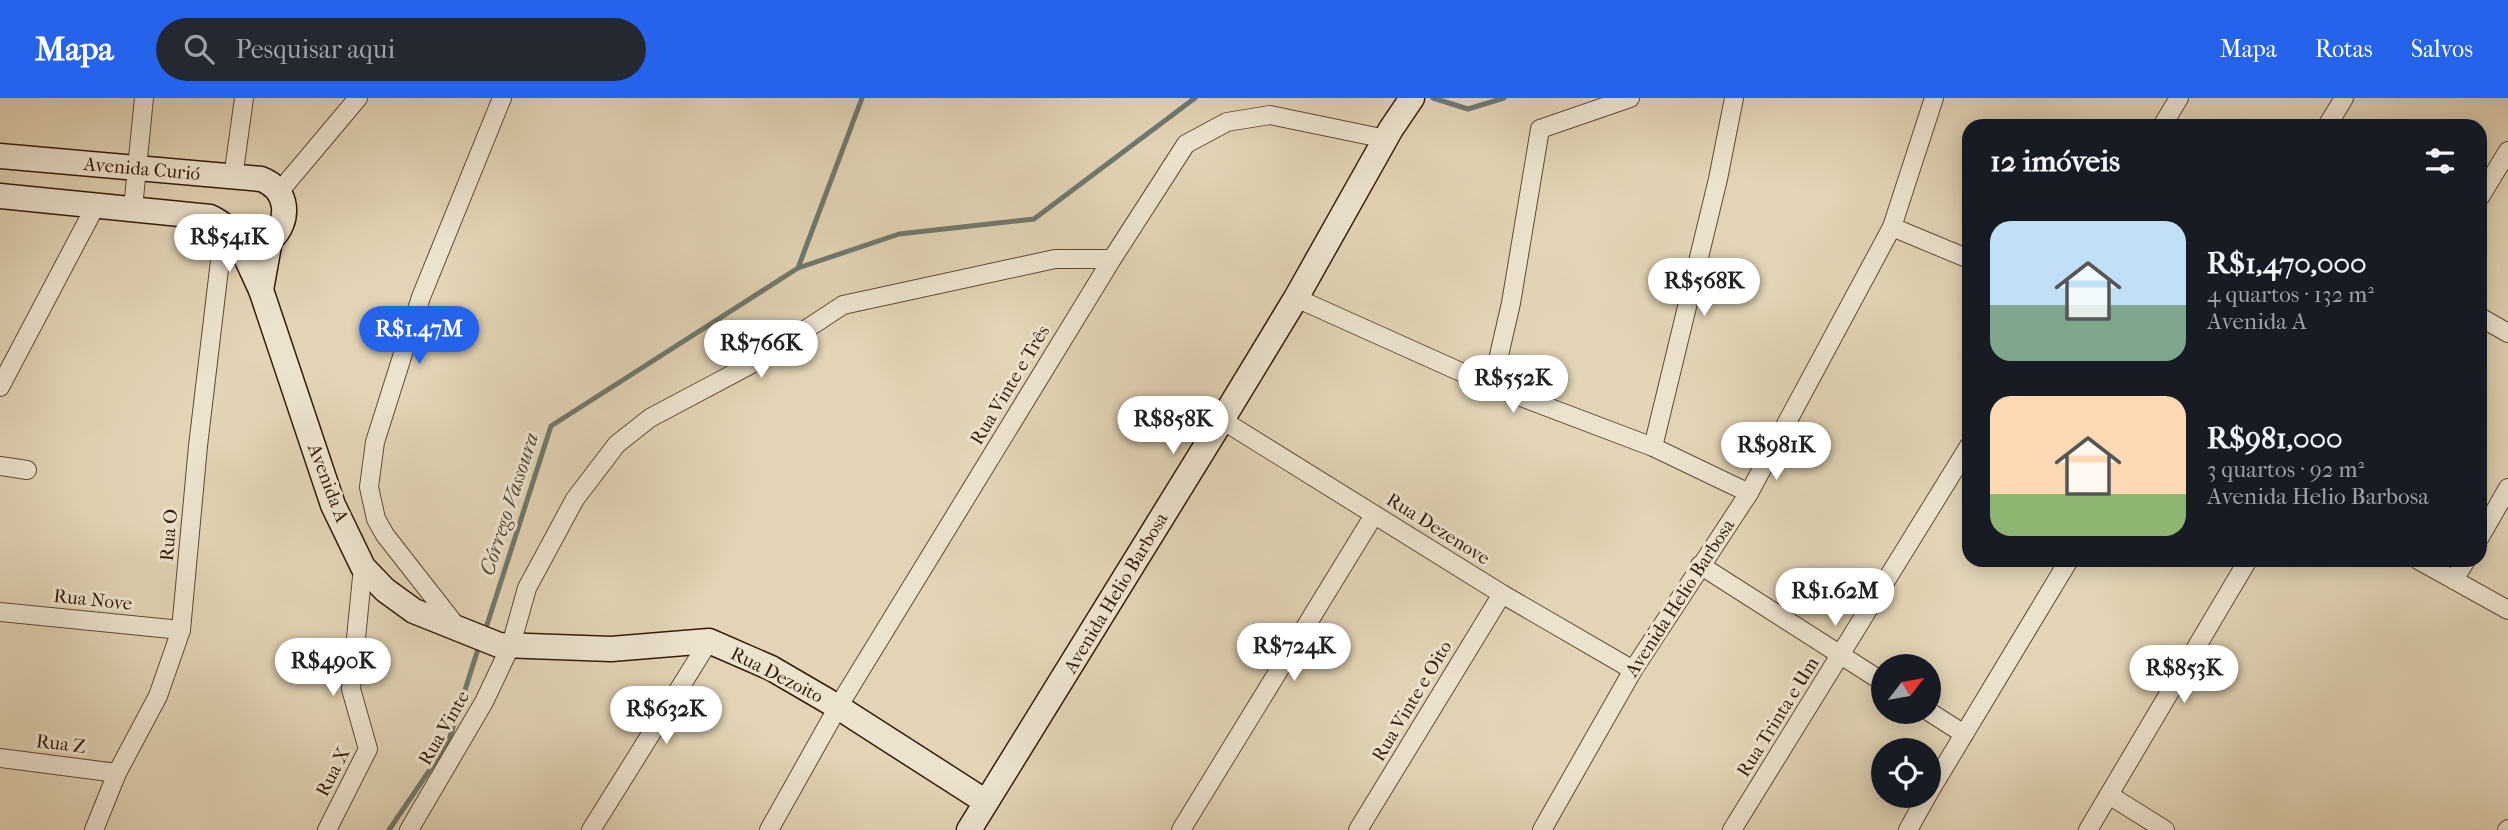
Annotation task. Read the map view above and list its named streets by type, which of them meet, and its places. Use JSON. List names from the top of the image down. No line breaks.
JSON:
{"streets":{"main road":["Avenida Curió","Avenida A","Avenida Helio Barbosa","Rua Dezoito"],"street":["Rua Vinte e Três","Rua Dezenove","Rua O","Rua Nove","Rua Vinte e Oito","Rua Trinta e Um","Rua Vinte","Rua Z","Rua X"]},"crossings":[["Avenida Curió","Avenida A"],["Avenida Curió","Rua O"],["Rua Vinte e Três","Avenida Helio Barbosa"],["Rua Vinte e Três","Rua Dezoito"],["Rua Vinte e Três","Rua Vinte"],["Avenida A","Rua O"],["Avenida A","Rua Dezoito"],["Avenida A","Rua Vinte"],["Avenida A","Rua X"],["Rua Dezenove","Avenida Helio Barbosa"],["Rua Dezenove","Rua Vinte e Oito"],["Rua O","Rua Nove"],["Rua O","Rua Z"],["Avenida Helio Barbosa","Rua Dezoito"],["Rua Dezoito","Rua Vinte"]],"water":["Córrego Vassoura"],"north":"top right","page":{"header":"Mapa","search":"Pesquisar aqui","nav":["Mapa","Rotas","Salvos"],"heading":"12 imóveis","list":[{"name":"R$1,470,000","note":"4 quartos · 132 m² · Avenida A"},{"name":"R$981,000","note":"3 quartos · 92 m² · Avenida Helio Barbosa"}],"price":["R$541K","R$568K","R$1.47M","R$766K","R$552K","R$858K","R$981K","R$1.62M","R$724K","R$490K","R$853K","R$632K"]}}
